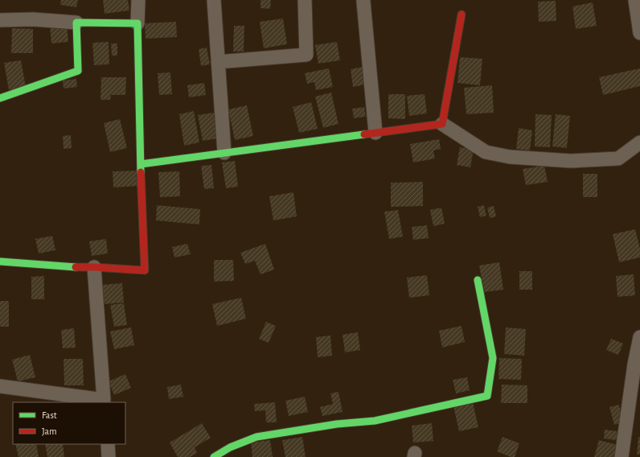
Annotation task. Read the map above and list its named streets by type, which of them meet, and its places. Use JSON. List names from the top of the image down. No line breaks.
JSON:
{"legend":["Fast","Jam"]}
